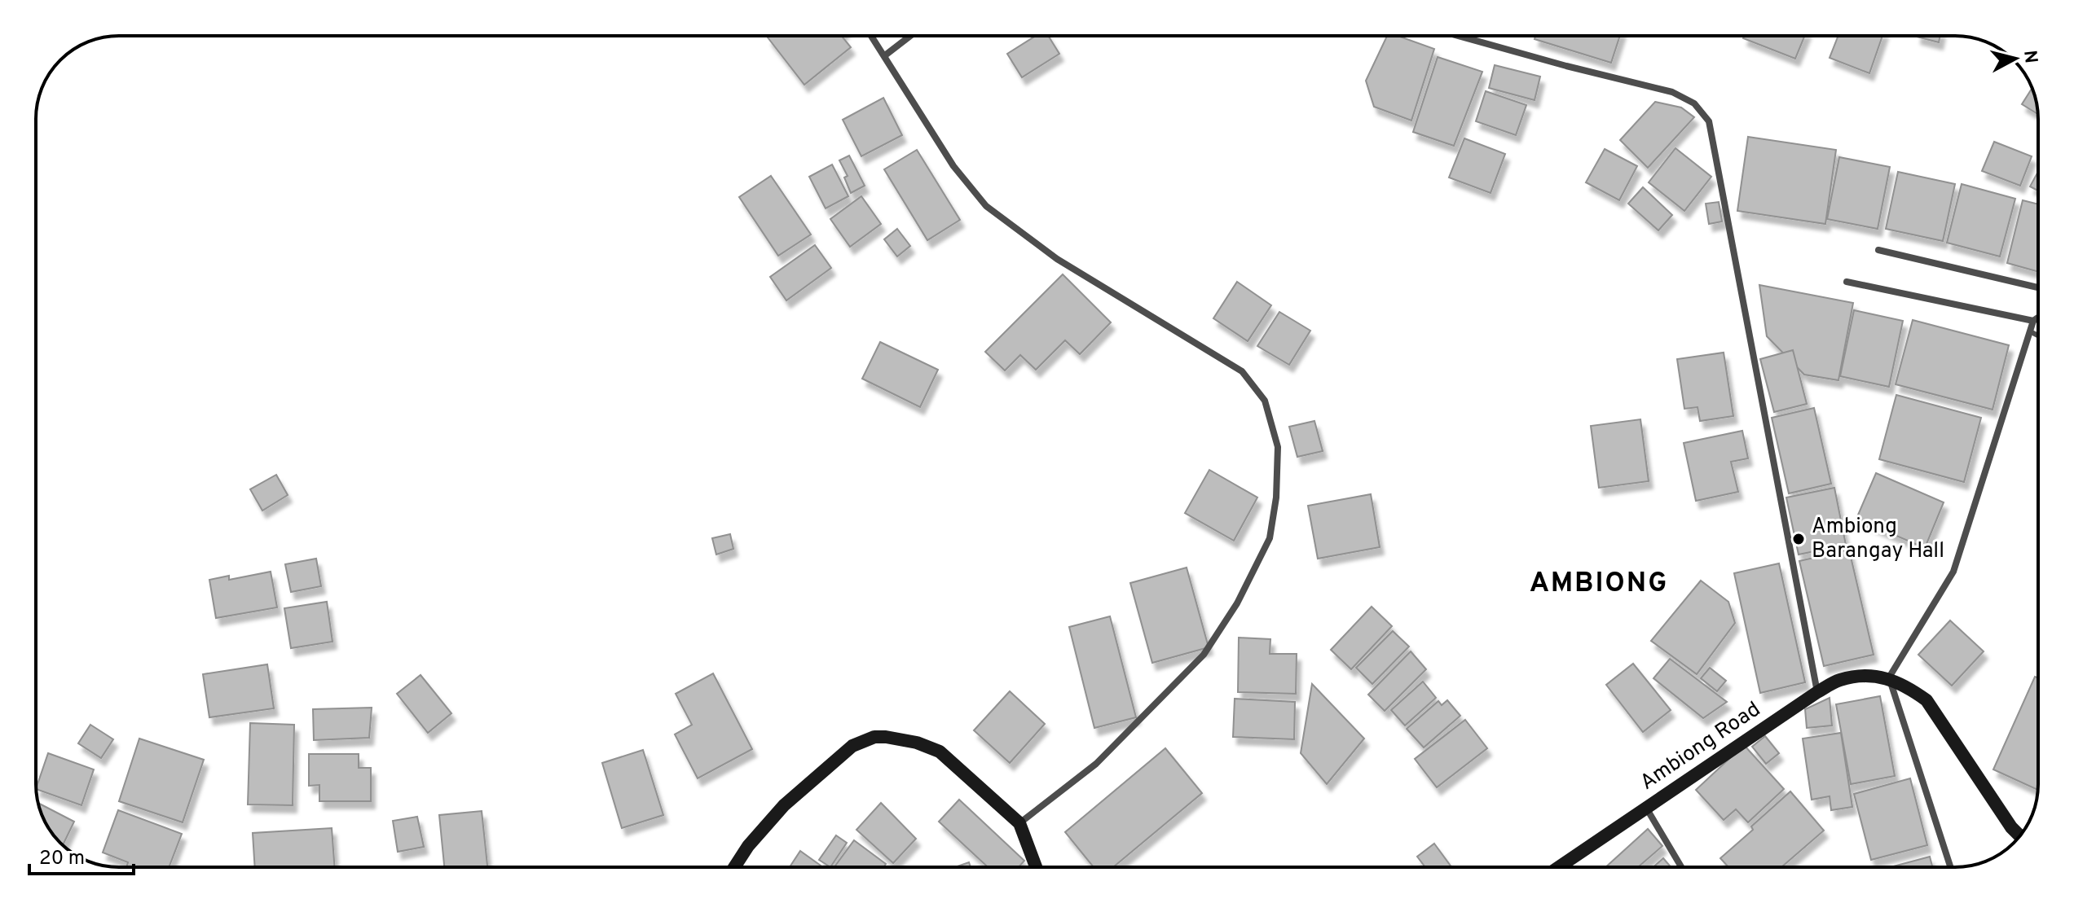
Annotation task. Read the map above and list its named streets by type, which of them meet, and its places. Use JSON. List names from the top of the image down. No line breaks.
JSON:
{"streets":{"main road":["Ambiong Road"]},"districts":["AMBIONG"],"places":["Ambiong Barangay Hall"],"scale_bar":"20 m","north":"right"}
